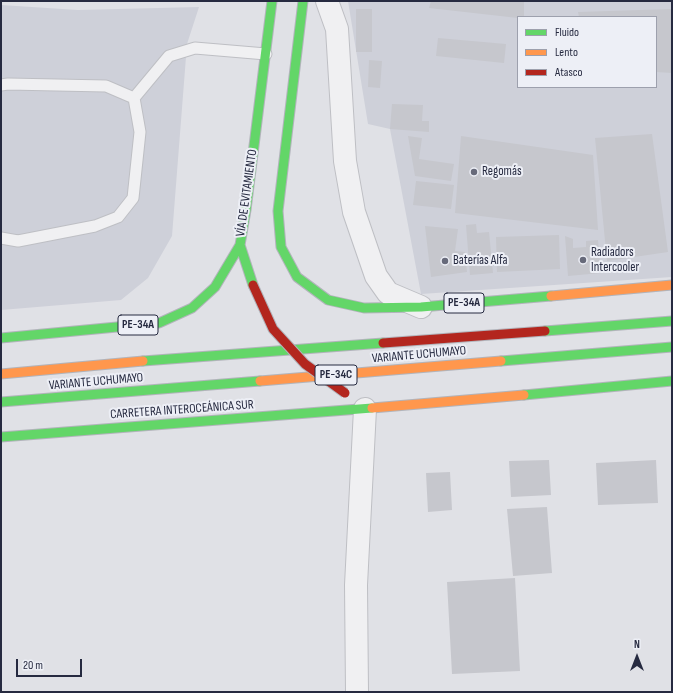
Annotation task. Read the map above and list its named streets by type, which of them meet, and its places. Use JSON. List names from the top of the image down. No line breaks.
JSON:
{"streets":{"highway":["VÍA DE EVITAMIENTO","PE-34A","VARIANTE UCHUMAYO","PE-34C","CARRETERA INTEROCEÁNICA SUR"]},"crossings":[["VÍA DE EVITAMIENTO","PE-34A"],["VÍA DE EVITAMIENTO","CARRETERA INTEROCEÁNICA SUR"]],"places":["Regomás","Radiadors Intercooler","Baterías Alfa"],"legend":["Fluido","Lento","Atasco"],"scale_bar":"20 m","north":"top"}
